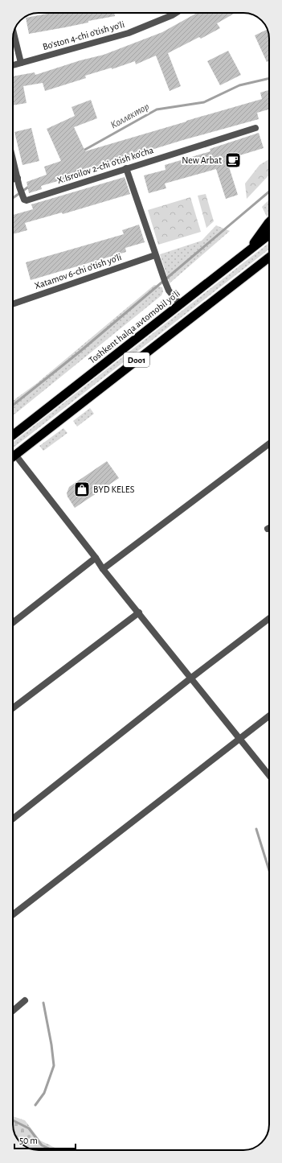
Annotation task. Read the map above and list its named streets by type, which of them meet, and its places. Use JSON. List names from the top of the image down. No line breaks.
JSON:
{"streets":{"highway":["Toshkent halqa avtomobil yo'li","D001"],"street":["Bo'ston 4-chi o'tish yo'li","X.Isroilov 2-chi o'tish ko'cha","Xatamov 6-chi o'tish yo'li"]},"water":["Коллектор"],"places":{"cafe":["New Arbat"],"shop":["BYD KELES"]},"scale_bar":"50 m"}
